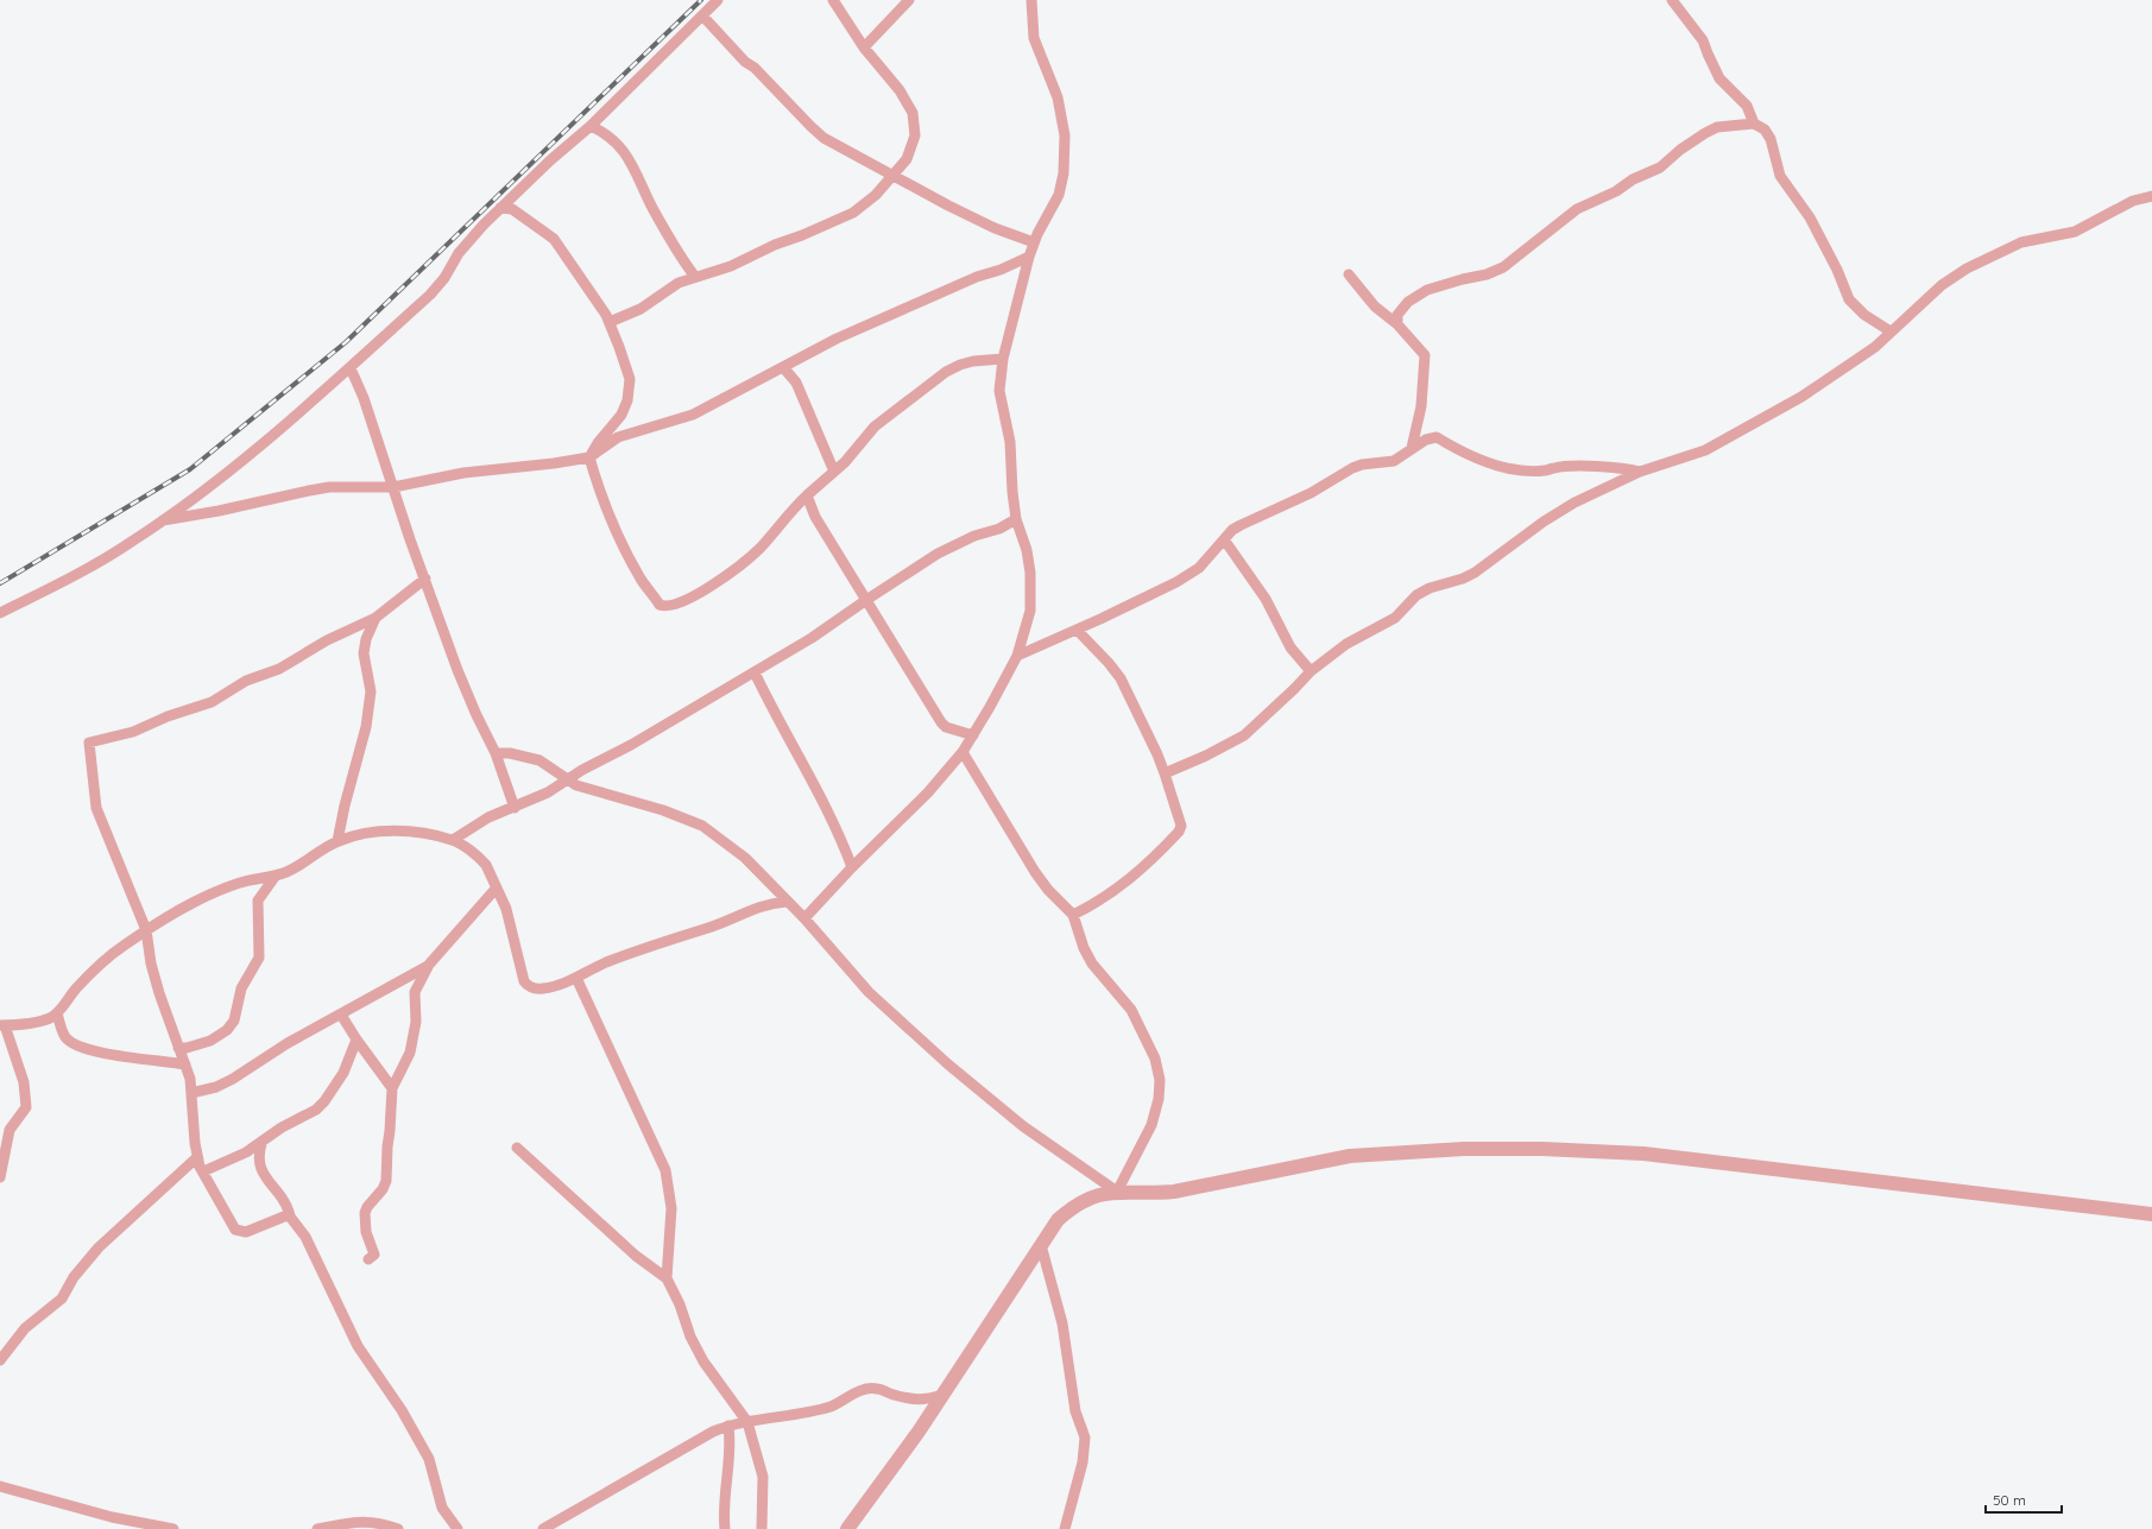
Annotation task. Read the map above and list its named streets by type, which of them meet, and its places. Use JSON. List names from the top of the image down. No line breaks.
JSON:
{"scale_bar":"50 m"}
